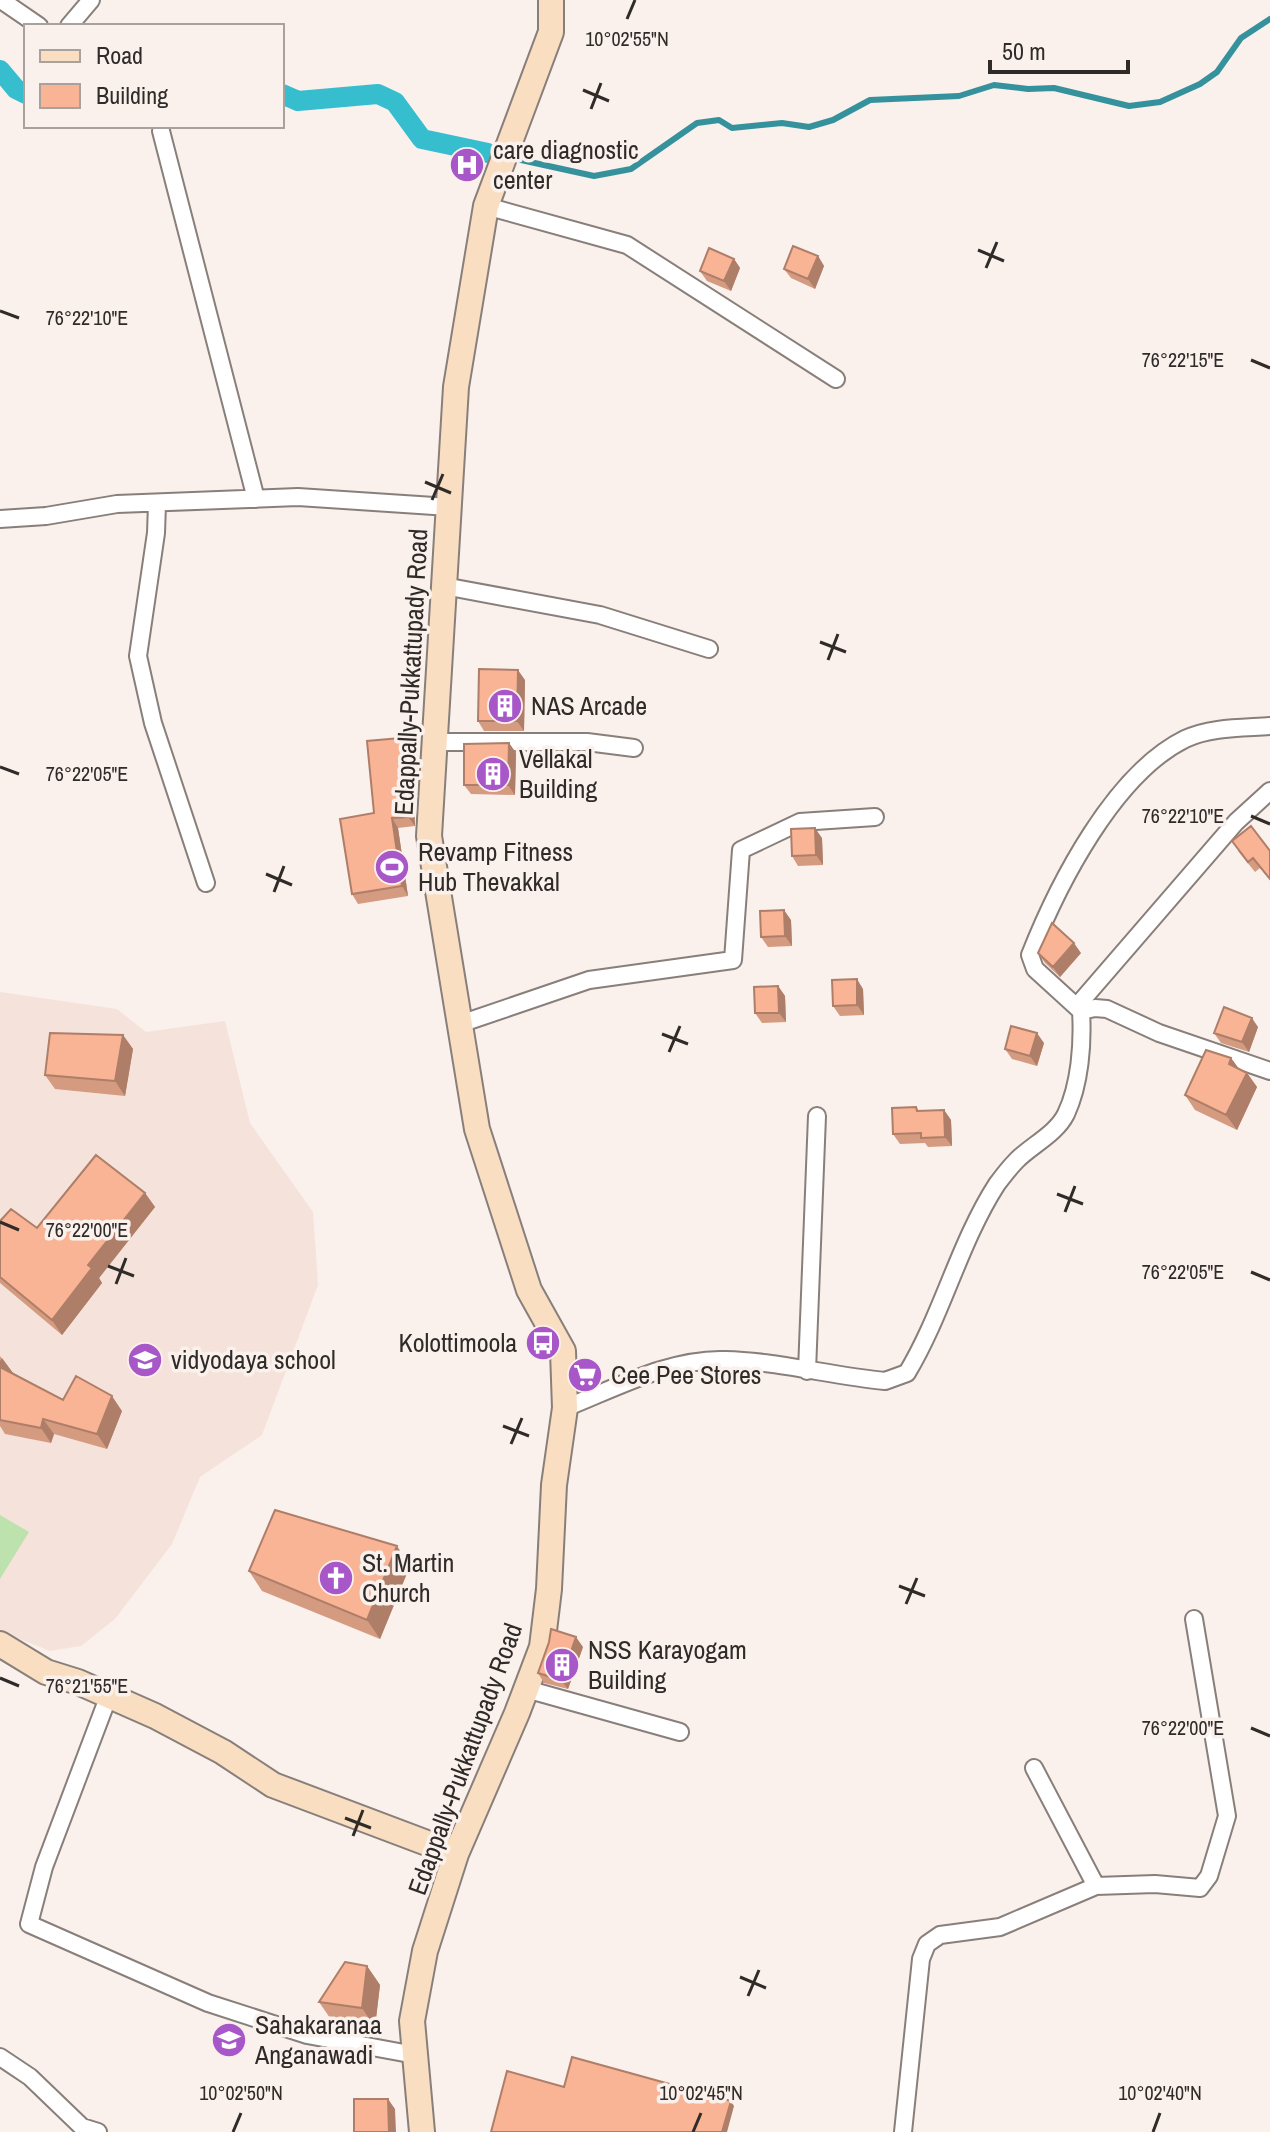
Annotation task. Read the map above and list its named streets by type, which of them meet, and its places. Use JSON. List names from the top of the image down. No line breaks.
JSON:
{"streets":{"main road":["Edappally-Pukkattupady Road"]},"places":{"hospital":["care diagnostic center"],"building":["NAS Arcade","Vellakal Building","NSS Karayogam Building"],"sports":["Revamp Fitness Hub Thevakkal"],"bus stop":["Kolottimoola"],"school or university":["vidyodaya school","Sahakaranaa Anganawadi"],"supermarket":["Cee Pee Stores"],"church":["St. Martin Church"]},"legend":["Road","Building"],"scale_bar":"50 m","coordinates":["10°02'55\"N","76°22'10\"E","76°22'15\"E","76°22'05\"E","76°22'00\"E","76°21'55\"E","10°02'50\"N","10°02'45\"N","10°02'40\"N"]}
